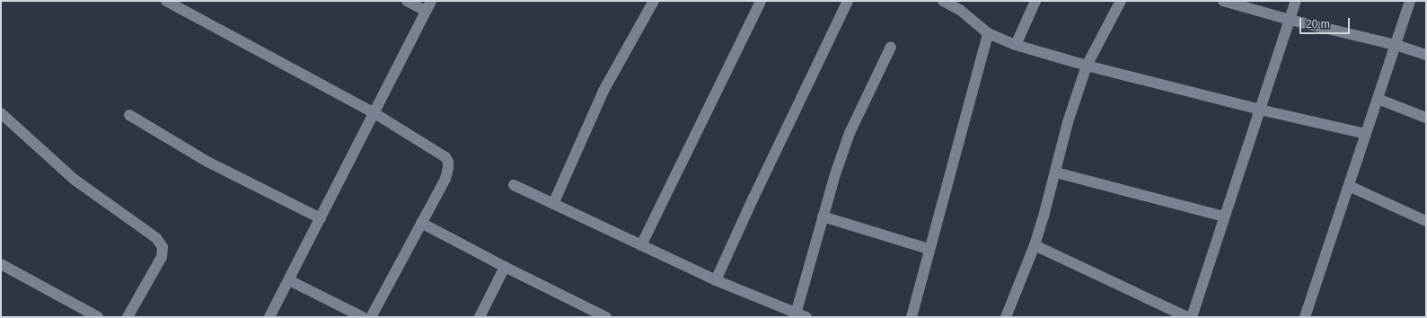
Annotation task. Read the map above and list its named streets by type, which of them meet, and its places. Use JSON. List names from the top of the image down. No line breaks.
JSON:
{"scale_bar":"20 m"}
